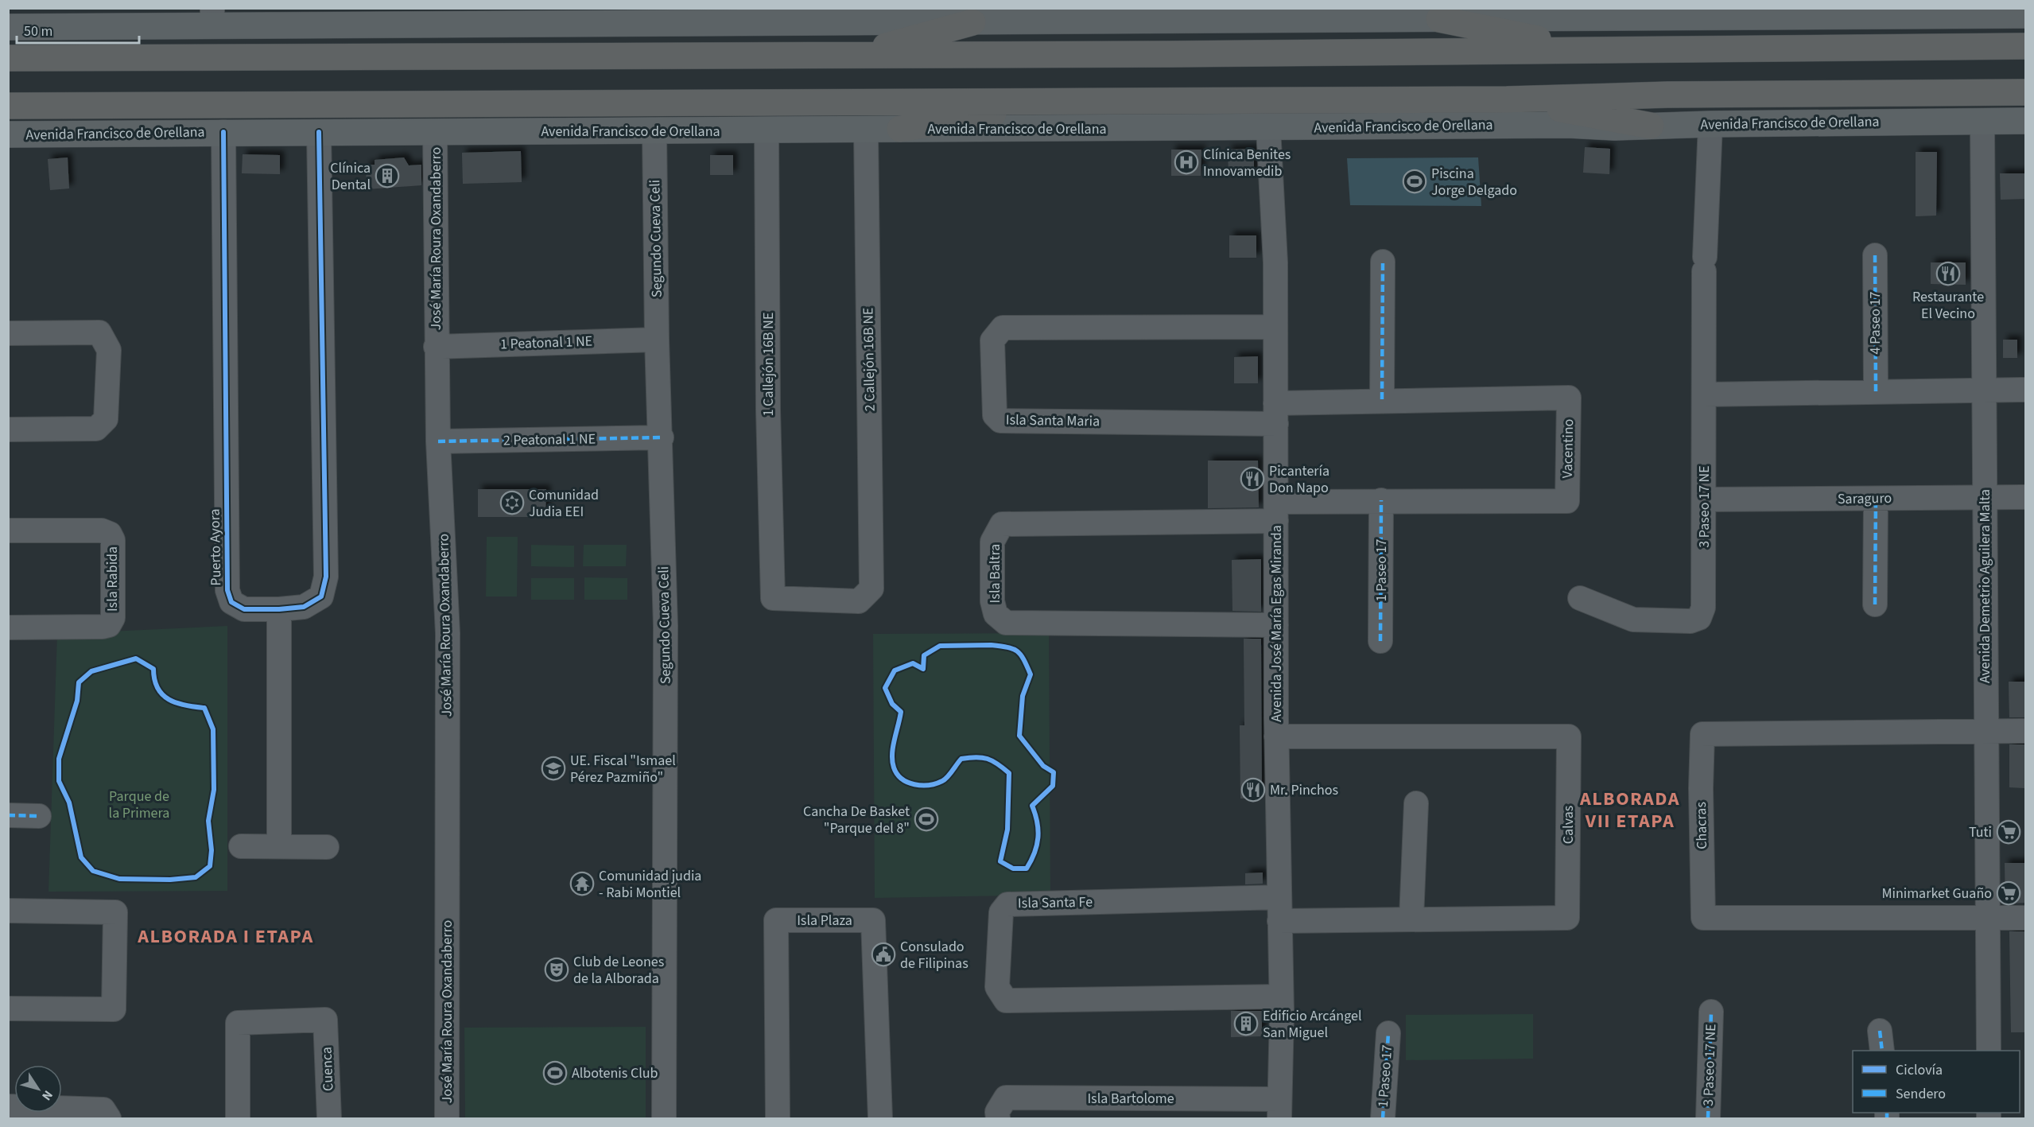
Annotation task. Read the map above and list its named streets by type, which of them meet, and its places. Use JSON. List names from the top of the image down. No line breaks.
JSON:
{"streets":{"highway":["Avenida Francisco de Orellana"],"street":["José María Roura Oxandaberro","Segundo Cueva Celi","4 Paseo 17","1 Peatonal 1 NE","2 Callejón 16B NE","1 Callejón 16B NE","Isla Santa Maria","2 Peatonal 1 NE","Vacentino","Saraguro","3 Paseo 17 NE","Puerto Ayora","1 Paseo 17","Isla Baltra","Isla Rabida","Avenida Demetrio Aguilera Malta","Avenida José María Egas Miranda","Calvas","Chacras","Isla Santa Fe","Isla Plaza","Cuenca","Isla Bartolome"]},"crossings":[["Avenida Francisco de Orellana","José María Roura Oxandaberro"],["Avenida Francisco de Orellana","Segundo Cueva Celi"],["Avenida Francisco de Orellana","2 Callejón 16B NE"],["Avenida Francisco de Orellana","1 Callejón 16B NE"],["Avenida Francisco de Orellana","3 Paseo 17 NE"],["Avenida Francisco de Orellana","Puerto Ayora"],["Avenida Francisco de Orellana","Avenida Demetrio Aguilera Malta"],["Avenida Francisco de Orellana","Avenida José María Egas Miranda"],["José María Roura Oxandaberro","1 Peatonal 1 NE"],["José María Roura Oxandaberro","2 Peatonal 1 NE"],["Segundo Cueva Celi","1 Peatonal 1 NE"],["Segundo Cueva Celi","2 Peatonal 1 NE"],["2 Callejón 16B NE","1 Callejón 16B NE"],["Isla Santa Maria","Vacentino"],["Isla Santa Maria","Avenida José María Egas Miranda"],["Vacentino","1 Paseo 17"],["Vacentino","Isla Baltra"],["Vacentino","Avenida José María Egas Miranda"],["Saraguro","3 Paseo 17 NE"],["Saraguro","Avenida Demetrio Aguilera Malta"],["Isla Baltra","Avenida José María Egas Miranda"],["Avenida Demetrio Aguilera Malta","Chacras"],["Avenida José María Egas Miranda","Calvas"],["Avenida José María Egas Miranda","Isla Santa Fe"],["Avenida José María Egas Miranda","Isla Bartolome"]],"districts":["ALBORADA VII ETAPA","ALBORADA I ETAPA"],"parks":["Parque de la Primera"],"places":{"hospital":["Clínica Benites Innovamedib"],"building":["Clínica Dental","Edificio Arcángel San Miguel"],"sports":["Piscina Jorge Delgado","Cancha De Basket \"Parque del 8\"","Albotenis Club"],"restaurant":["Restaurante El Vecino","Picantería Don Napo","Mr. Pinchos"],"synagogue":["Comunidad Judia EEI"],"school or university":["UE. Fiscal \"Ismael Pérez Pazmiño\""],"supermarket":["Tuti","Minimarket Guaño"],"temple":["Comunidad judia - Rabi Montiel"],"public building":["Consulado de Filipinas"],"theatre":["Club de Leones de la Alborada"]},"legend":["Ciclovía","Sendero"],"scale_bar":"50 m","north":"bottom right"}
